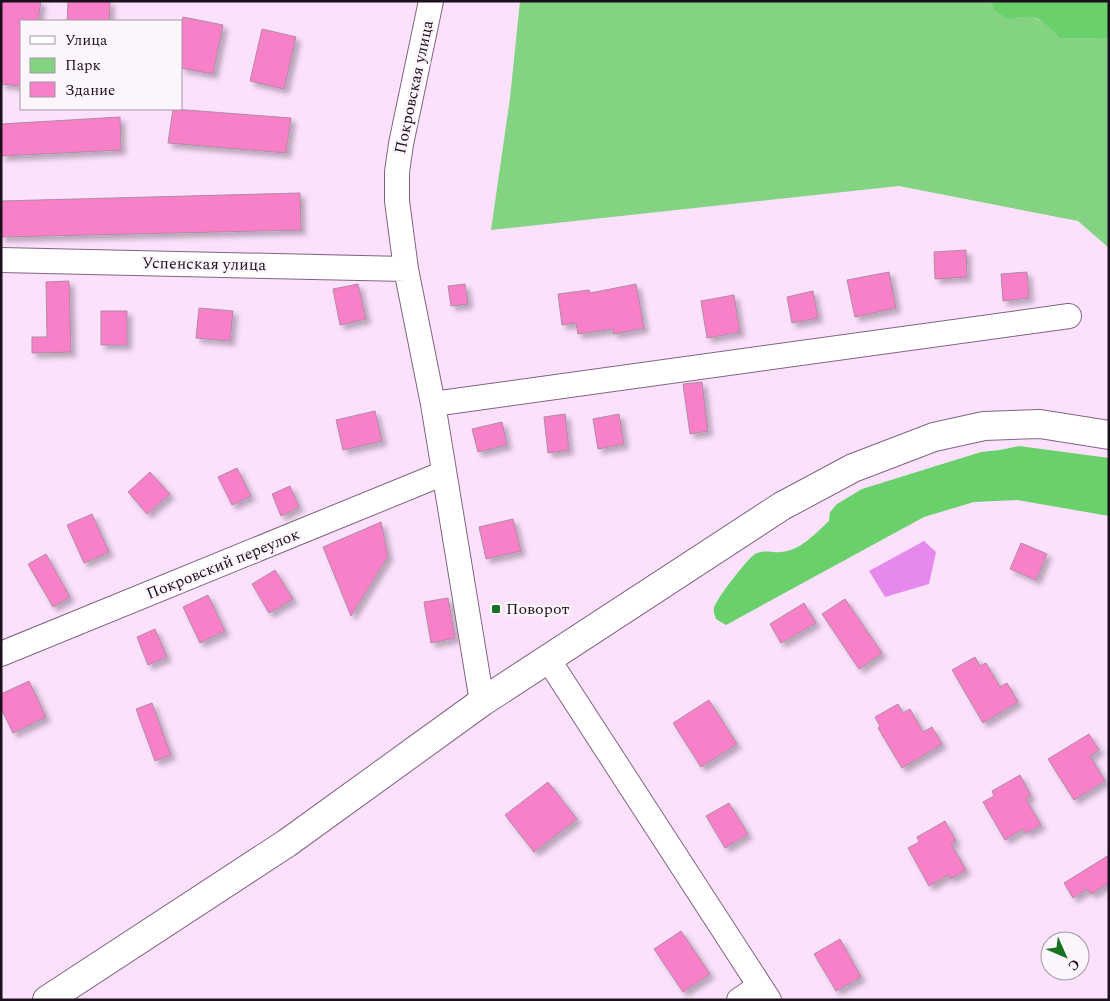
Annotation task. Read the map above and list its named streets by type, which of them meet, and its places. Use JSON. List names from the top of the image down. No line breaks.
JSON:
{"streets":{"street":["Покровская улица","Успенская улица","Покровский переулок"]},"crossings":[["Покровская улица","Успенская улица"],["Покровская улица","Покровский переулок"]],"places":{"transit":["Поворот"]},"legend":["Улица","Парк","Здание"],"north":"bottom right"}
